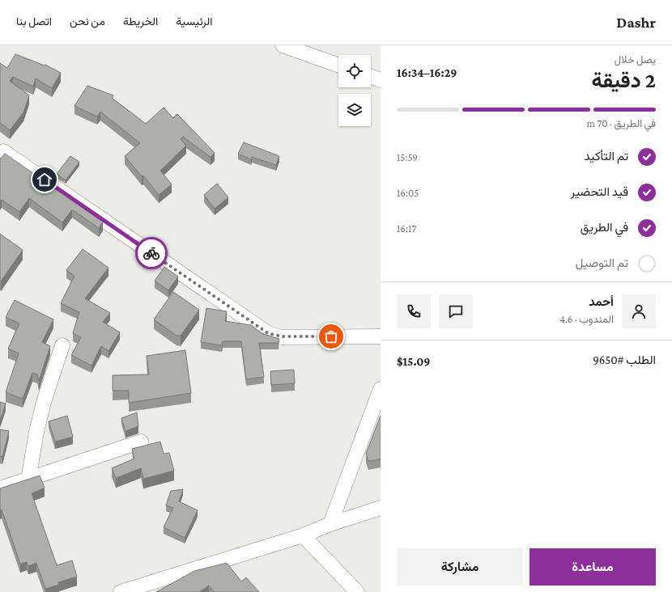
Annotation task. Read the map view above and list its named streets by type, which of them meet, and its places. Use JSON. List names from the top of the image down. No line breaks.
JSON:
{"page":{"header":"Dashr","nav":["الرئيسية","الخريطة","من نحن","اتصل بنا"],"heading":["2 دقيقة","يصل خلال","16:29–16:34"],"panel":["أحمد","المندوب · 4.6","الطلب #9650","$15.09"],"bar":"في الطريق · 70 m","list":[["تم التأكيد","15:59"],["قيد التحضير","16:05"],["في الطريق","16:17"],"تم التوصيل"],"buttons":["مساعدة","مشاركة"]}}
